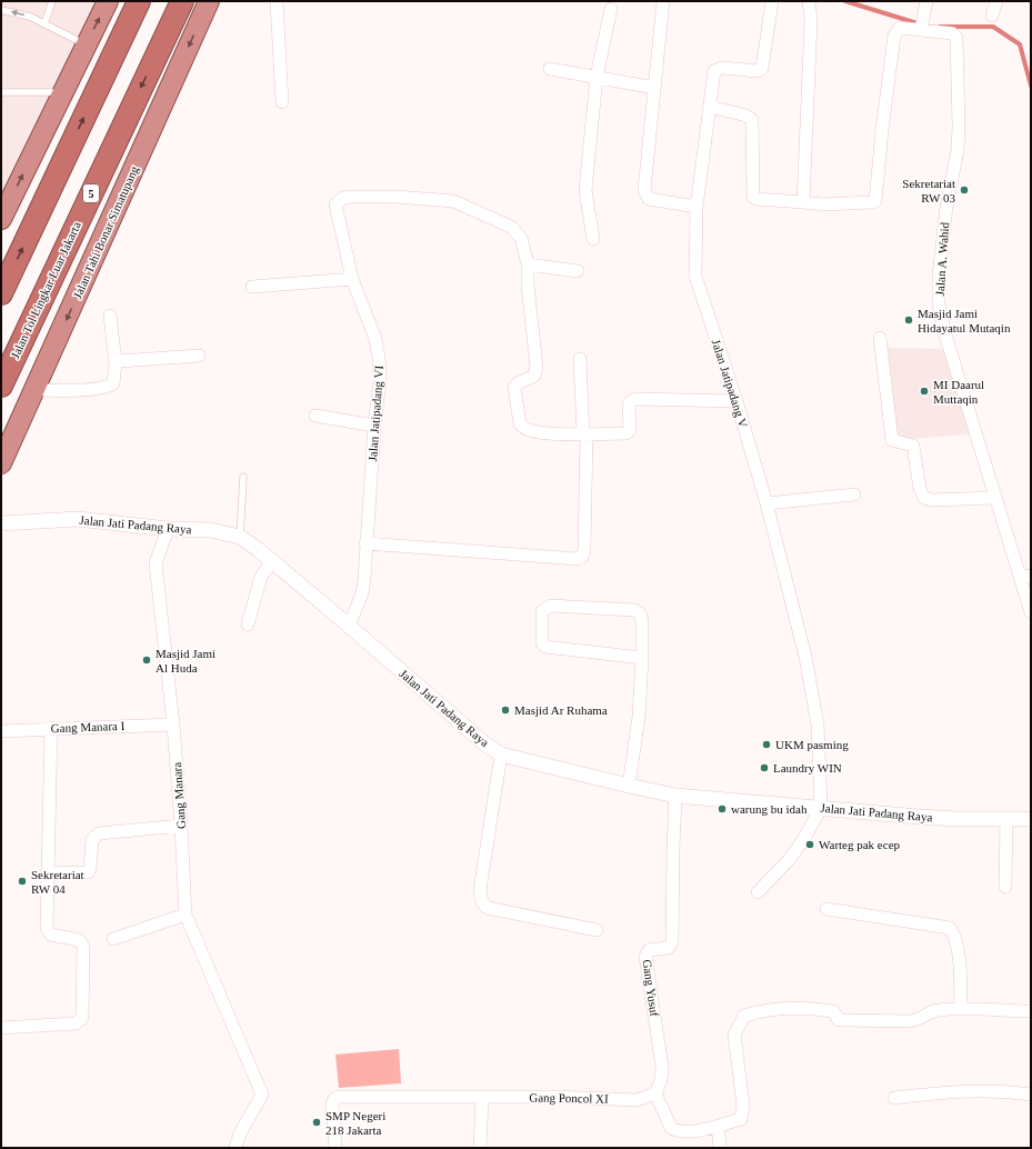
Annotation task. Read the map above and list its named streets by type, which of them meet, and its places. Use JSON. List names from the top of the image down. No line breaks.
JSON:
{"streets":{"highway":["5","Jalan Tahi Bonar Simatupang","Jalan Tol Lingkar Luar Jakarta"],"street":["Jalan A. Wahid","Jalan Jatipadang V","Jalan Jatipadang VI","Jalan Jati Padang Raya","Gang Manara I","Gang Manara","Gang Yusuf","Gang Poncol XI"]},"crossings":[["Jalan Jatipadang V","Jalan Jati Padang Raya"],["Jalan Jatipadang VI","Jalan Jati Padang Raya"],["Jalan Jati Padang Raya","Gang Manara"],["Jalan Jati Padang Raya","Gang Yusuf"],["Gang Manara I","Gang Manara"],["Gang Yusuf","Gang Poncol XI"]],"places":["Sekretariat RW 03","Masjid Jami Hidayatul Mutaqin","MI Daarul Muttaqin","Masjid Jami Al Huda","Masjid Ar Ruhama","UKM pasming","Laundry WIN","warung bu idah","Warteg pak ecep","Sekretariat RW 04","SMP Negeri 218 Jakarta"]}
